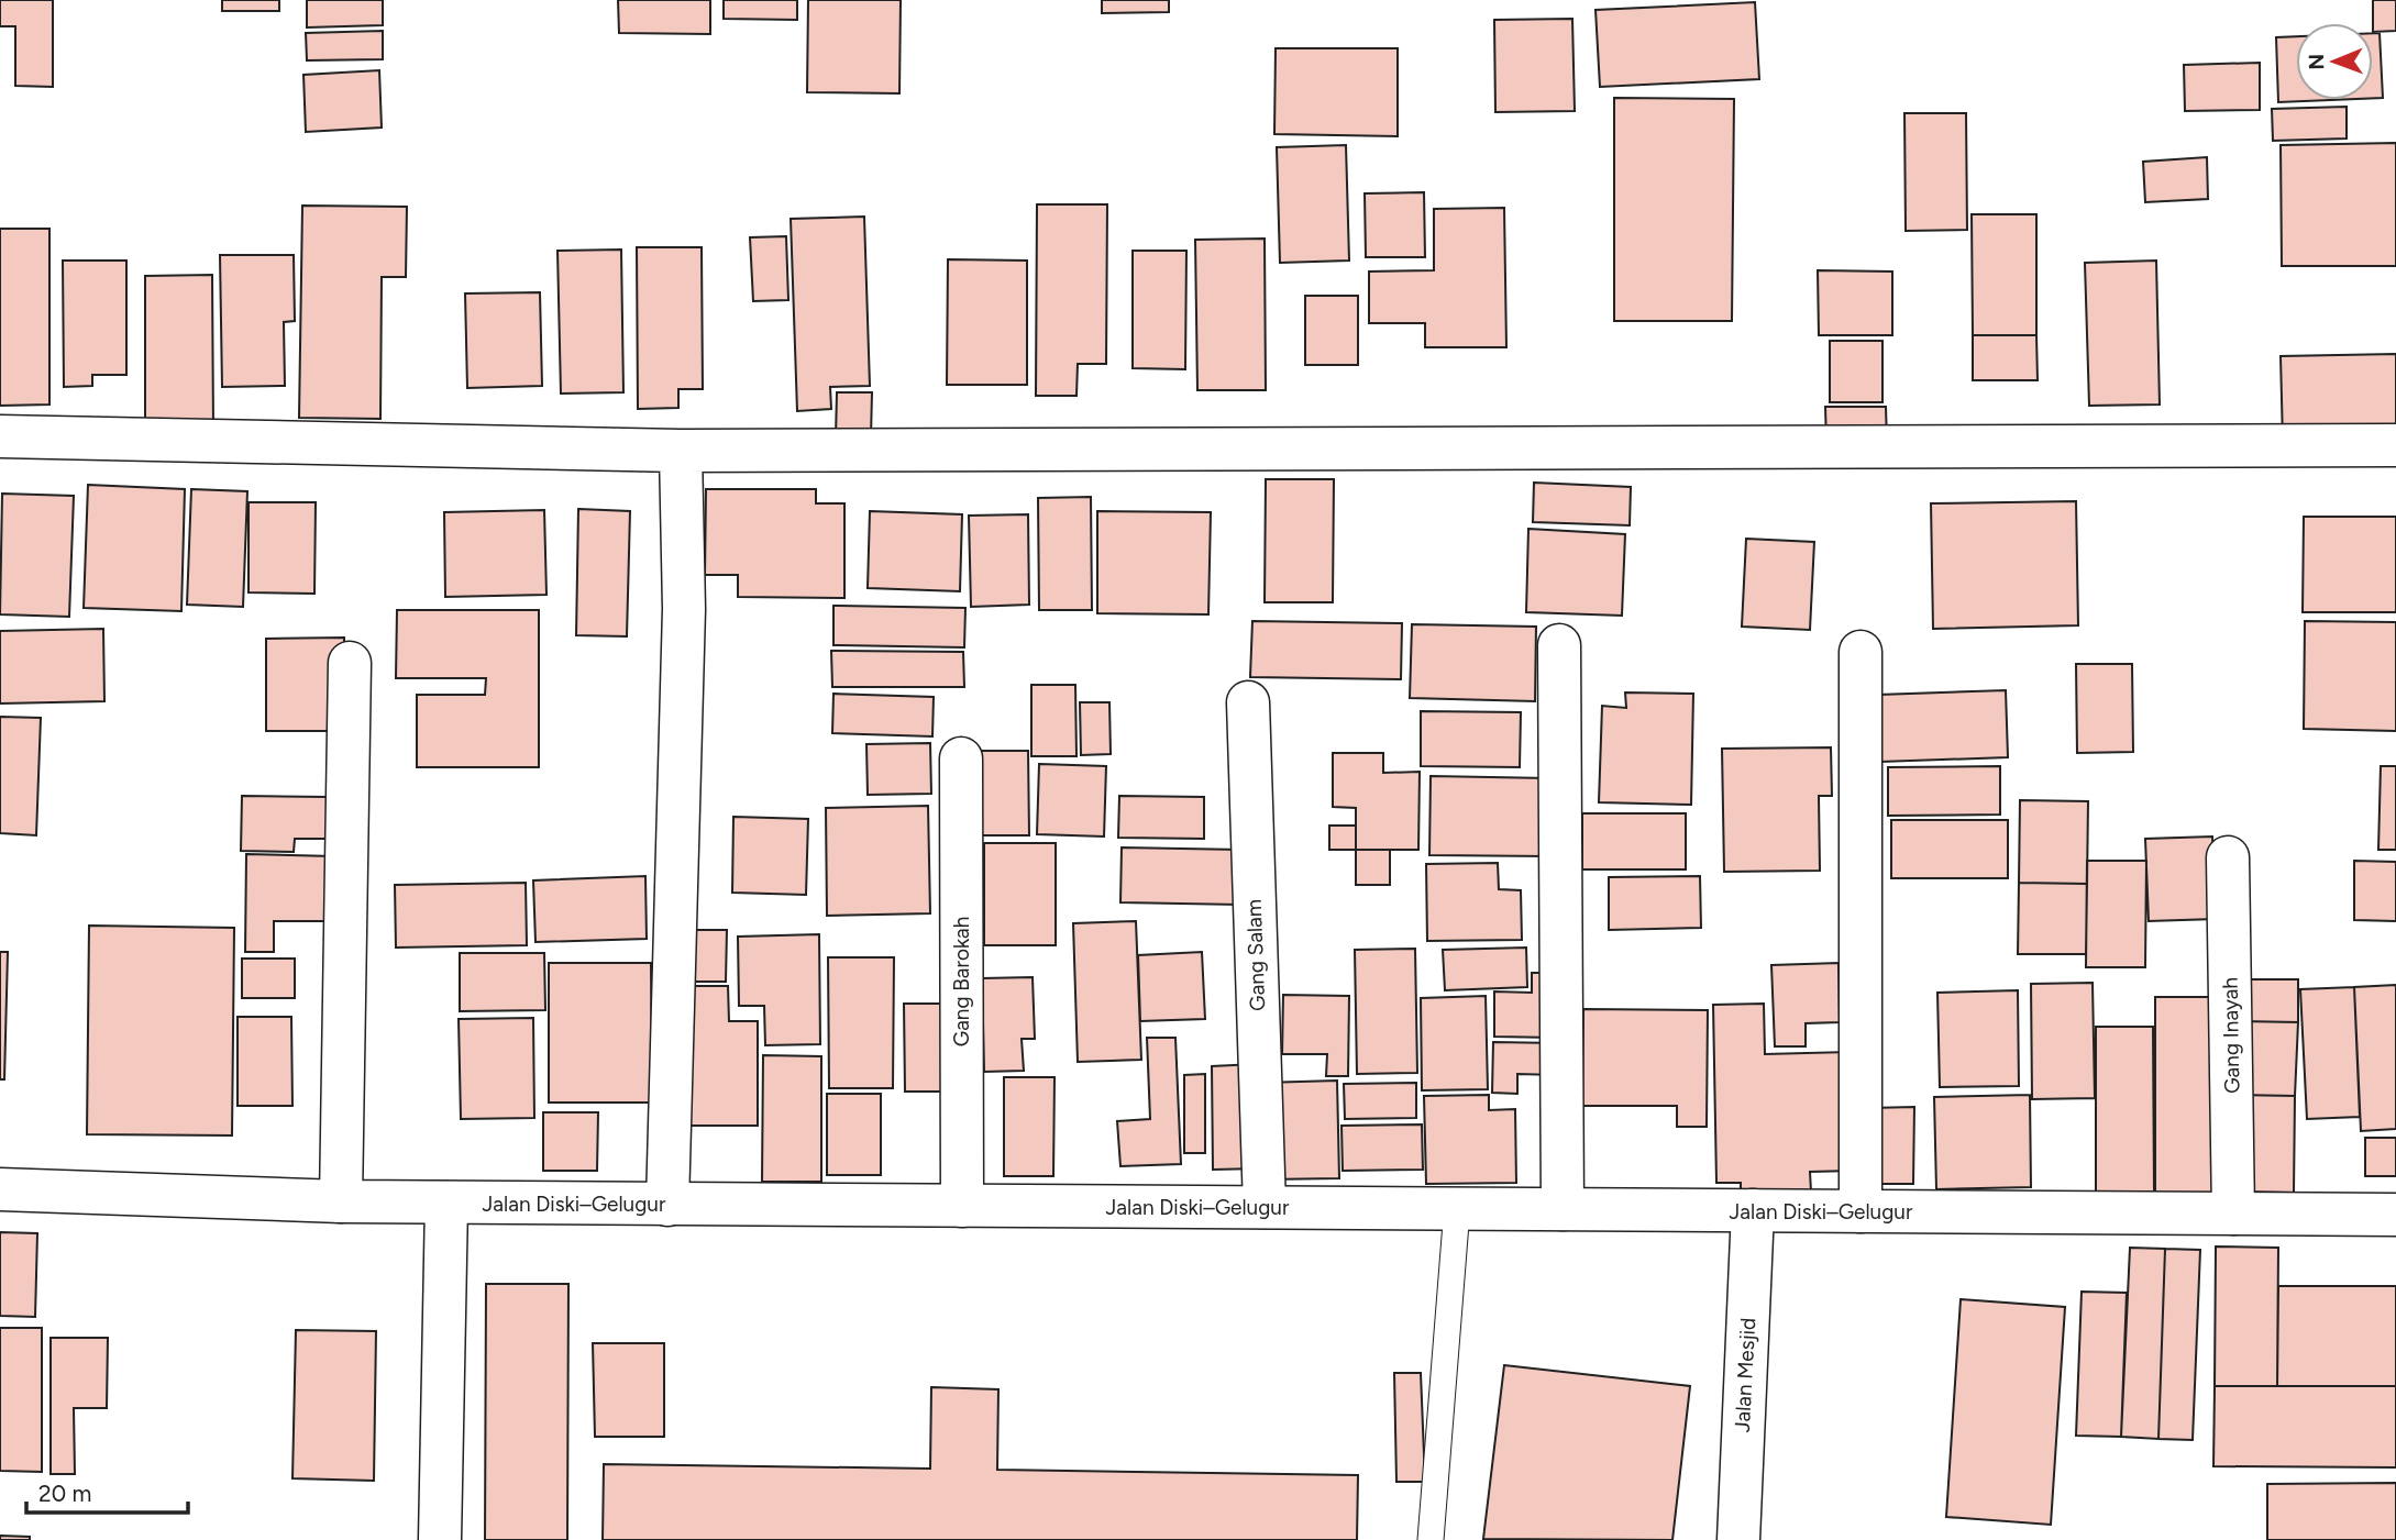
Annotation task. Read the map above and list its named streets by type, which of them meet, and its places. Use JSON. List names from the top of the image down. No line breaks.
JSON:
{"streets":{"street":["Gang Salam","Gang Barokah","Gang Inayah","Jalan Diski–Gelugur","Jalan Mesjid"]},"crossings":[["Gang Salam","Jalan Diski–Gelugur"],["Gang Barokah","Jalan Diski–Gelugur"],["Gang Inayah","Jalan Diski–Gelugur"],["Jalan Diski–Gelugur","Jalan Mesjid"]],"scale_bar":"20 m","north":"left"}
